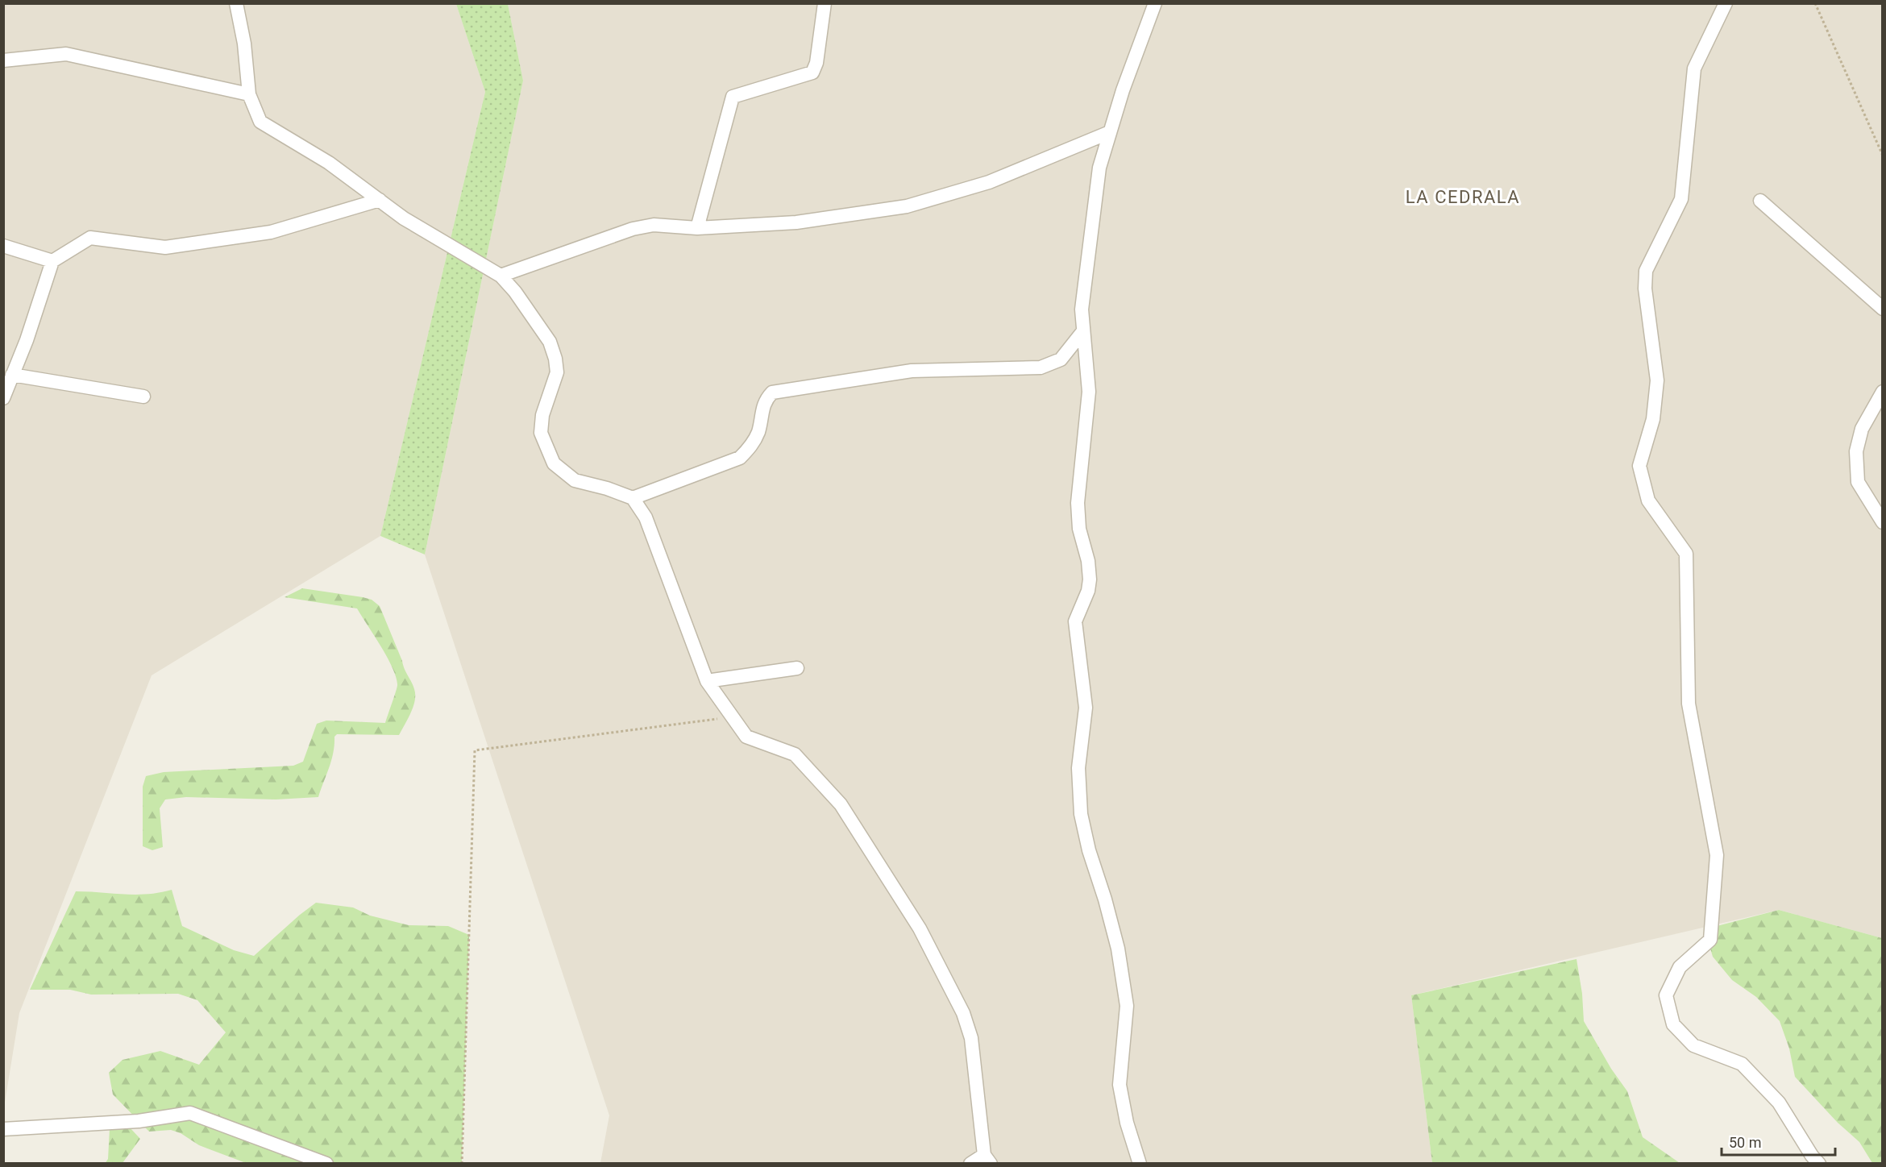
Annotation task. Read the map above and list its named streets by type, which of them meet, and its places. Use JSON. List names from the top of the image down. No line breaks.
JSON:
{"districts":["LA CEDRALA"],"scale_bar":"50 m"}
